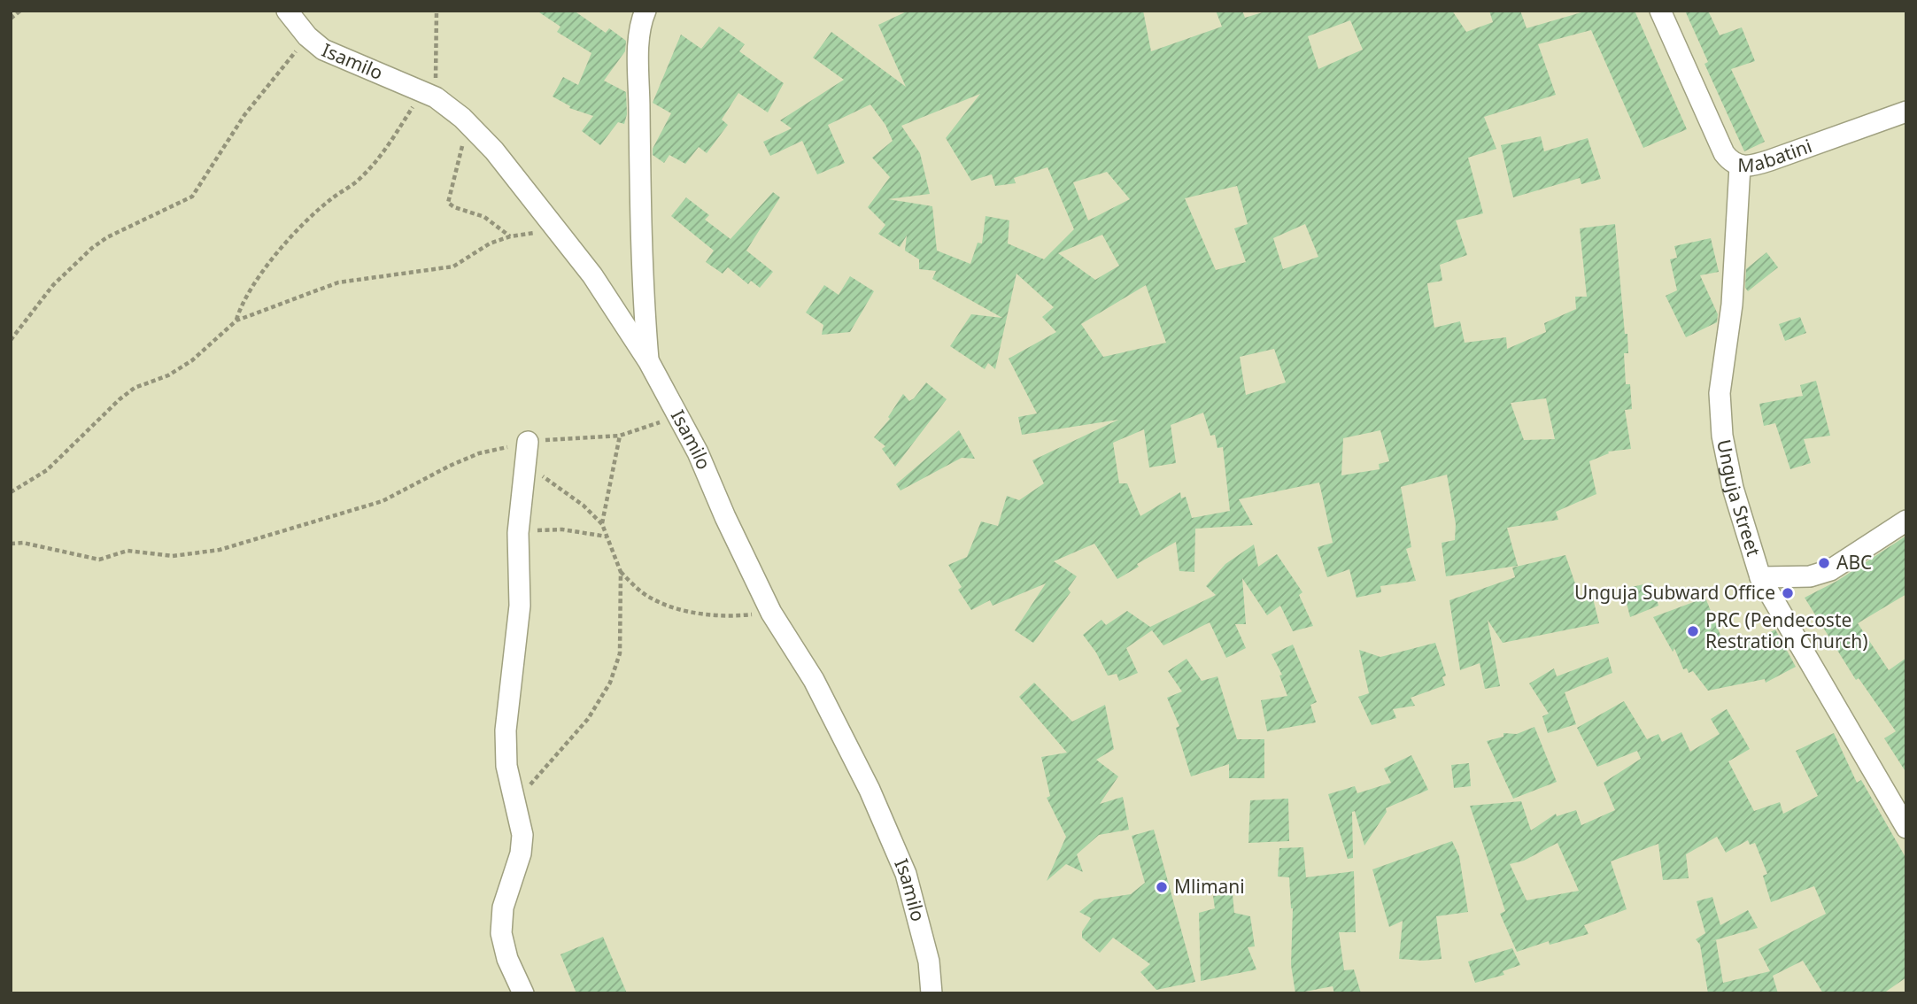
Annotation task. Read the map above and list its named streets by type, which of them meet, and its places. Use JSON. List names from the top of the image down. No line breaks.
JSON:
{"streets":{"street":["Isamilo","Mabatini","Unguja Street"]},"crossings":[["Mabatini","Unguja Street"]],"places":["ABC","Unguja Subward Office","PRC (Pendecoste Restration Church)","Mlimani"]}
